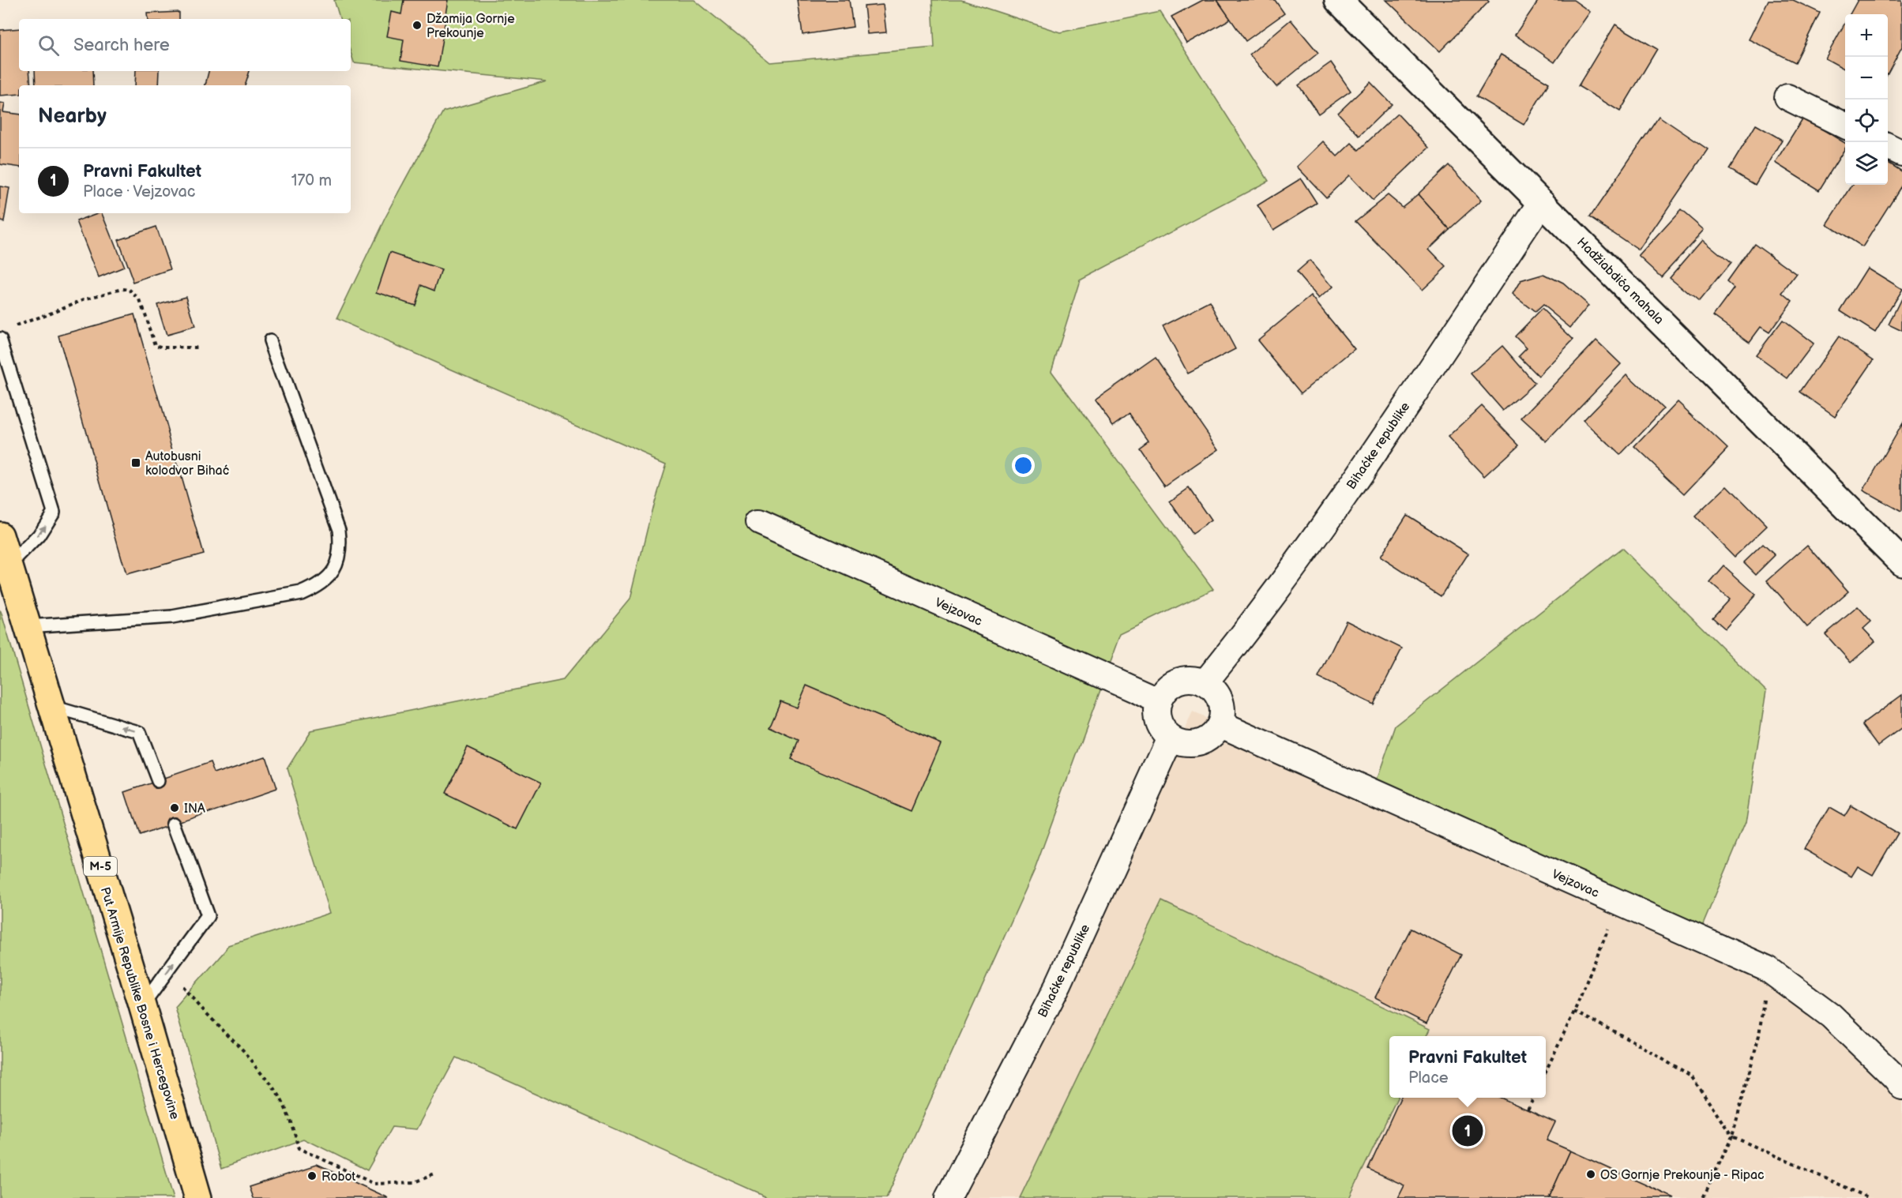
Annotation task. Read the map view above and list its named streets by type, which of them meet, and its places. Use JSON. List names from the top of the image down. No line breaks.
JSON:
{"streets":{"main road":["M-5","Put Armije Republike Bosne i Hercegovine"],"street":["Hadžiabdića mahala","Bihaćke republike","Vejzovac"]},"crossings":[["Hadžiabdića mahala","Bihaćke republike"],["Bihaćke republike","Vejzovac"]],"places":{"other":["Džamija Gornje Prekounje","INA","OS Gornje Prekounje - Ripac","Robot"],"transit":["Autobusni kolodvor Bihać"]},"page":{"map_buttons":["+","−"],"search":"Search here","heading":"Nearby","list":[{"mark":"1","name":"Pravni Fakultet","note":"Place · Vejzovac","value":"170 m"}],"popup":["Pravni Fakultet","Place"],"pins":"1"}}
